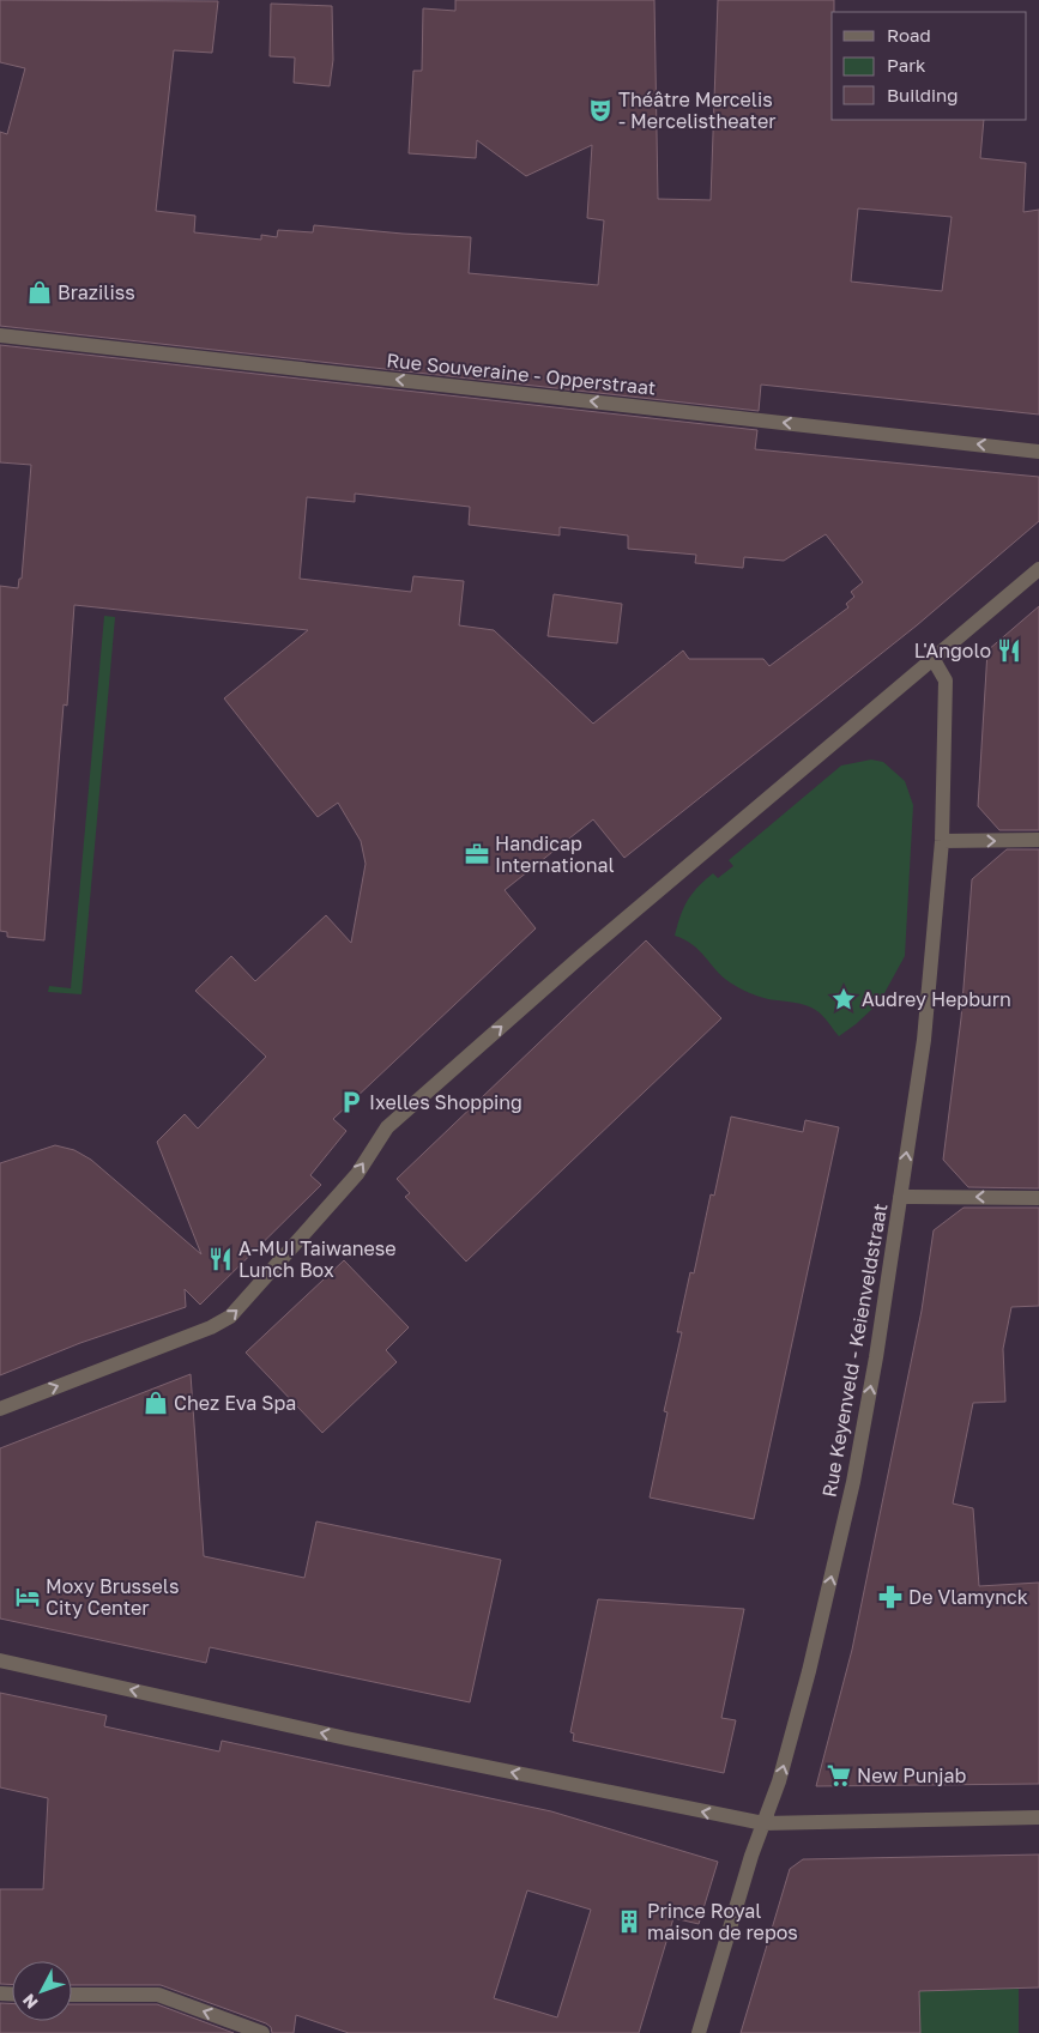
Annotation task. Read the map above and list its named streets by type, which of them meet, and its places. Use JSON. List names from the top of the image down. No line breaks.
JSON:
{"streets":{"street":["Rue Souveraine - Opperstraat","Rue Keyenveld - Keienveldstraat"]},"one_way":["Rue Souveraine - Opperstraat","Rue Keyenveld - Keienveldstraat"],"places":{"theatre":["Théâtre Mercelis - Mercelistheater"],"shop":["Braziliss","Chez Eva Spa"],"restaurant":["L'Angolo","A-MUI Taiwanese Lunch Box"],"office":["Handicap International"],"place":["Audrey Hepburn"],"parking":["Ixelles Shopping"],"hotel":["Moxy Brussels City Center"],"pharmacy":["De Vlamynck"],"supermarket":["New Punjab"],"building":["Prince Royal maison de repos"]},"legend":["Road","Park","Building"],"north":"bottom left"}
